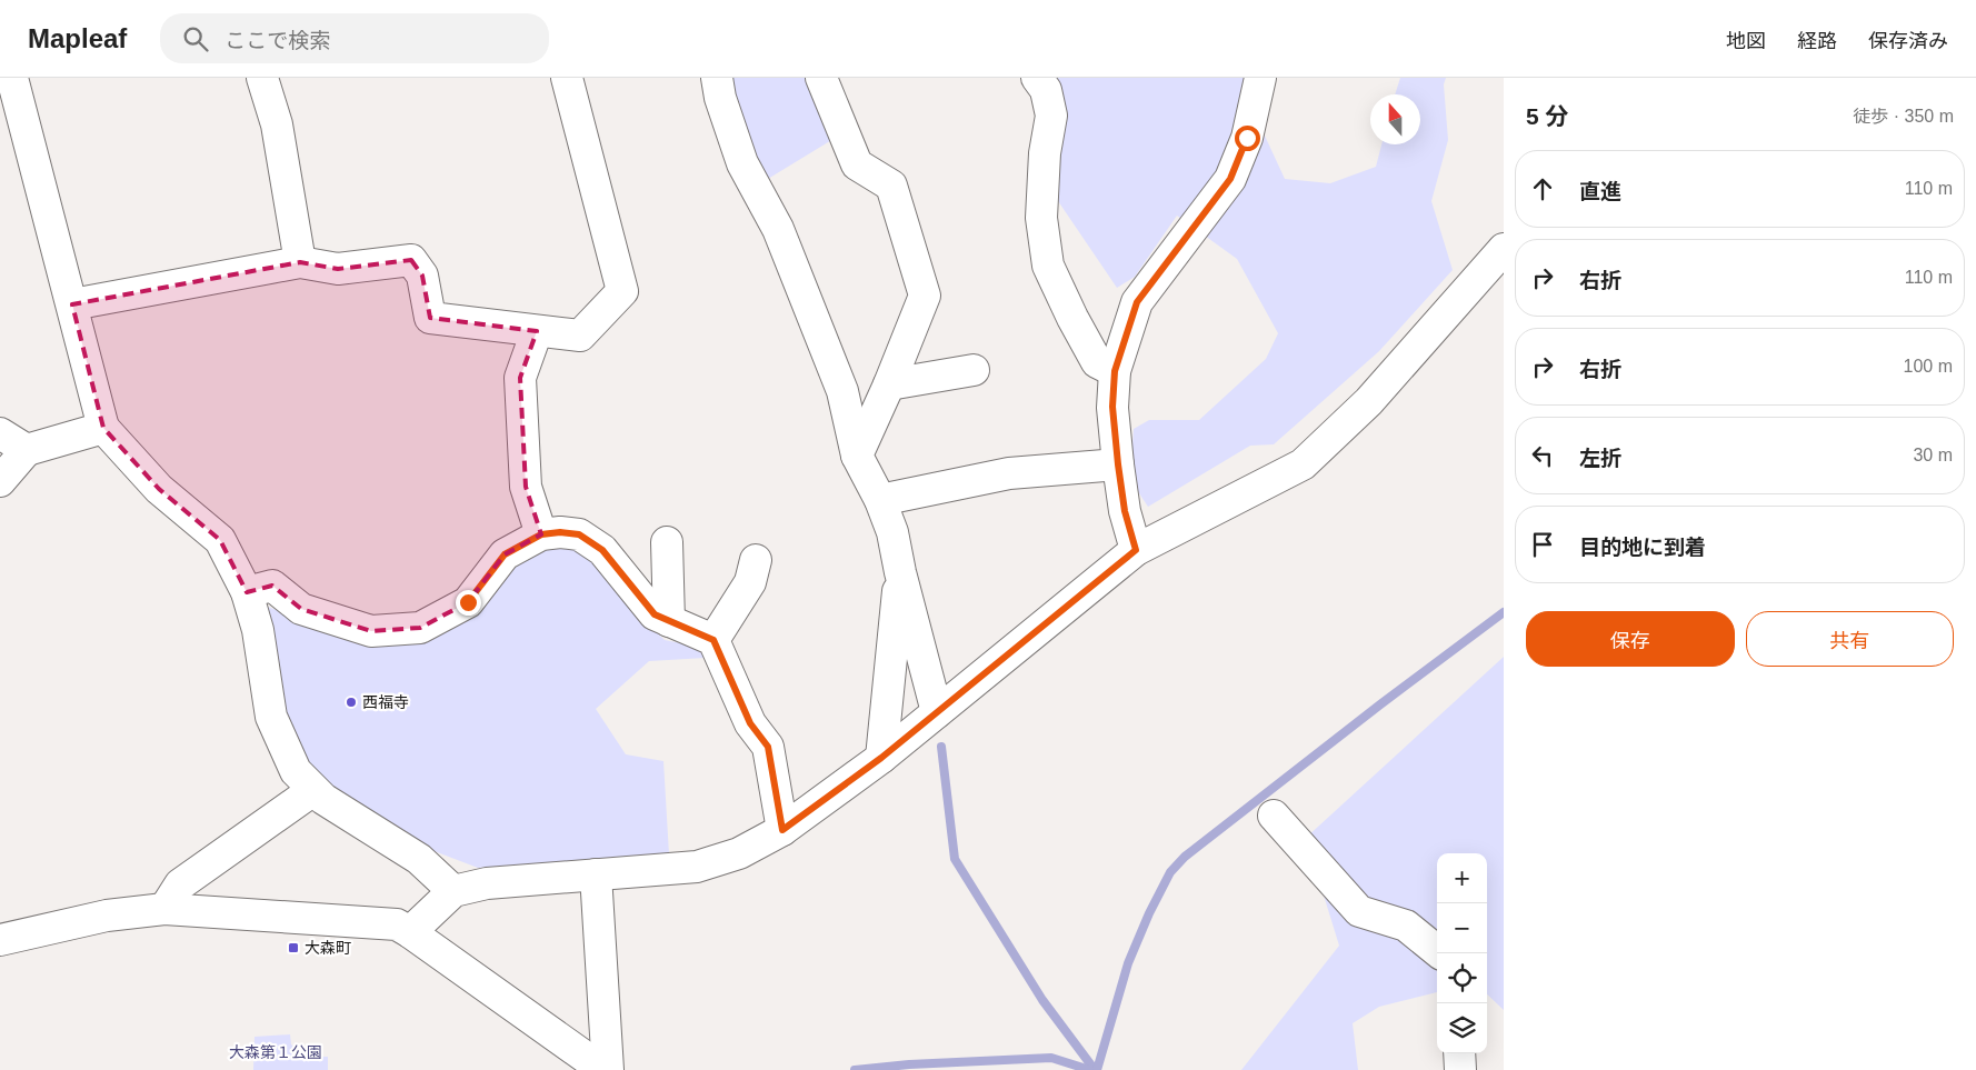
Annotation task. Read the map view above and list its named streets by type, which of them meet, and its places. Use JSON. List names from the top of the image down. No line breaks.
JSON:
{"parks":["大森第１公園"],"places":{"other":["西福寺"],"transit":["大森町"]},"north":"top","page":{"header":"Mapleaf","search":"ここで検索","nav":["地図","経路","保存済み"],"heading":["5 分","徒歩 · 350 m"],"list":[["直進","110 m"],["右折","110 m"],["右折","100 m"],["左折","30 m"],"目的地に到着"],"buttons":["保存","共有"],"map_buttons":["+","−"]}}
